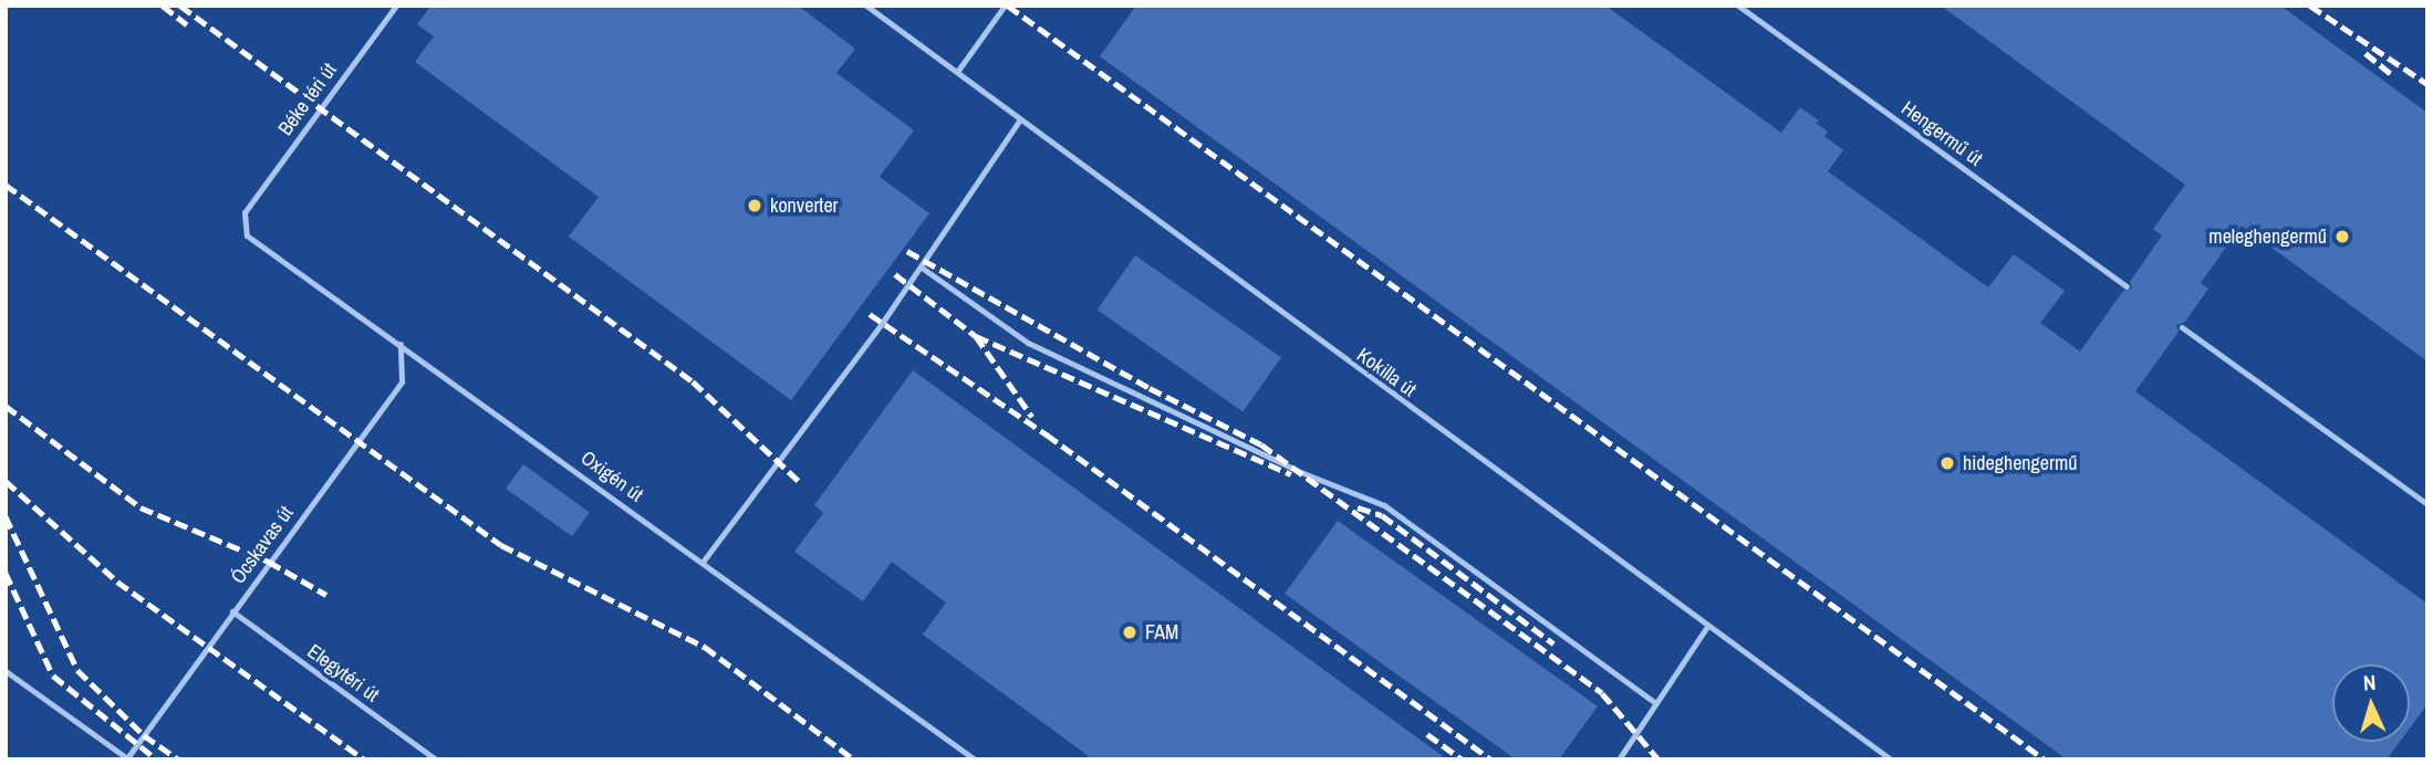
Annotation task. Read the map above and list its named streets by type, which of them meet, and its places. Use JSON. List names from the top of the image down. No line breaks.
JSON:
{"streets":{"lane":["Béke téri út","Hengermű út","Kokilla út","Oxigén út","Ócskavas út","Elegytéri út"]},"crossings":[["Béke téri út","Oxigén út"],["Oxigén út","Ócskavas út"],["Ócskavas út","Elegytéri út"]],"places":["konverter","meleghengermű","hideghengermű","FAM"],"north":"top"}
